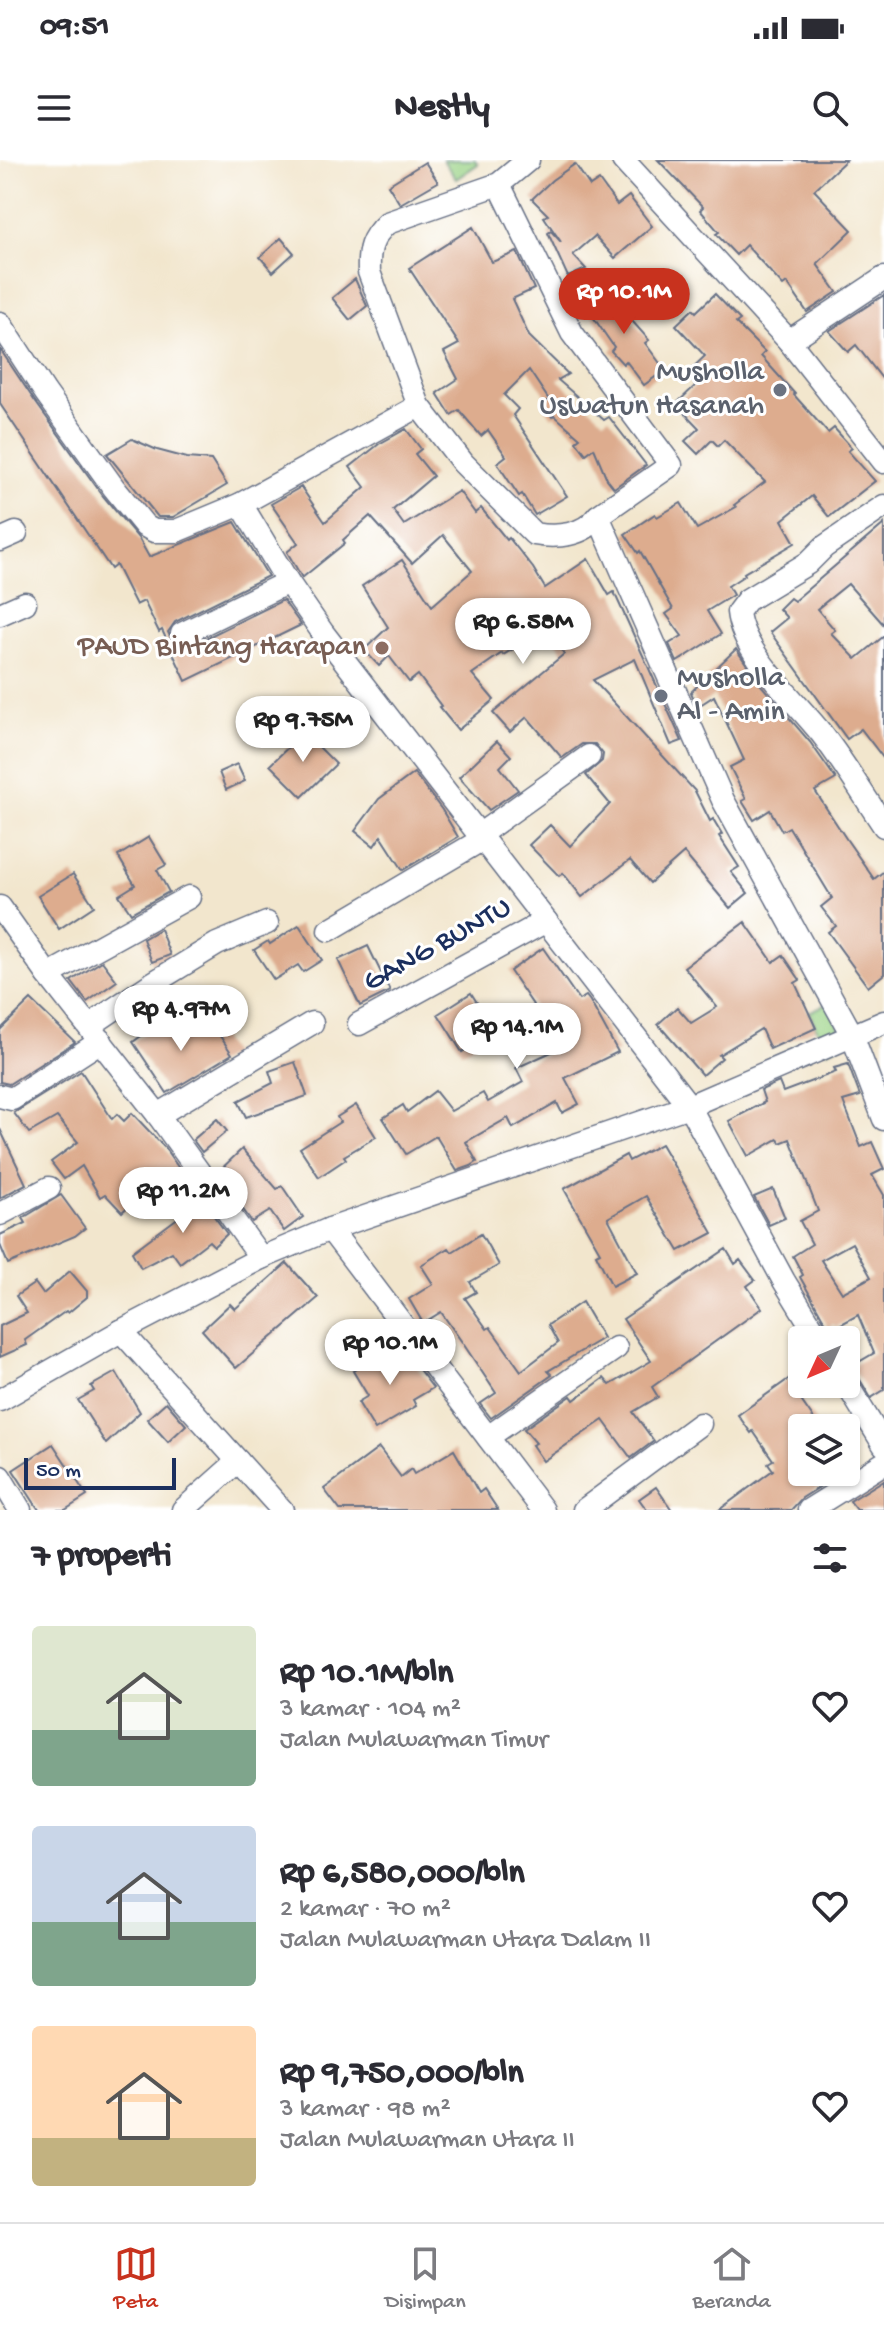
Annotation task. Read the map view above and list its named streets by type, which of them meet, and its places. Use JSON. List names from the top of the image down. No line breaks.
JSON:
{"streets":{"street":["GANG BUNTU"]},"places":["Musholla Uswatun Hasanah","PAUD Bintang Harapan","Musholla Al - Amin"],"scale_bar":"50 m","north":"bottom left","page":{"status":"09:51","header":"Nestly","price":["Rp 10.1M","Rp 6.58M","Rp 9.75M","Rp 4.97M","Rp 14.1M","Rp 11.2M","Rp 10.1M"],"scale":"50 m","heading":"7 properti","list":[{"name":"Rp 10.1M/bln","note":"3 kamar · 104 m² · Jalan Mulawarman Timur"},{"name":"Rp 6,580,000/bln","note":"2 kamar · 70 m² · Jalan Mulawarman Utara Dalam II"},{"name":"Rp 9,750,000/bln","note":"3 kamar · 98 m² · Jalan Mulawarman Utara II"}],"tabs":["Peta","Disimpan","Beranda"]}}
